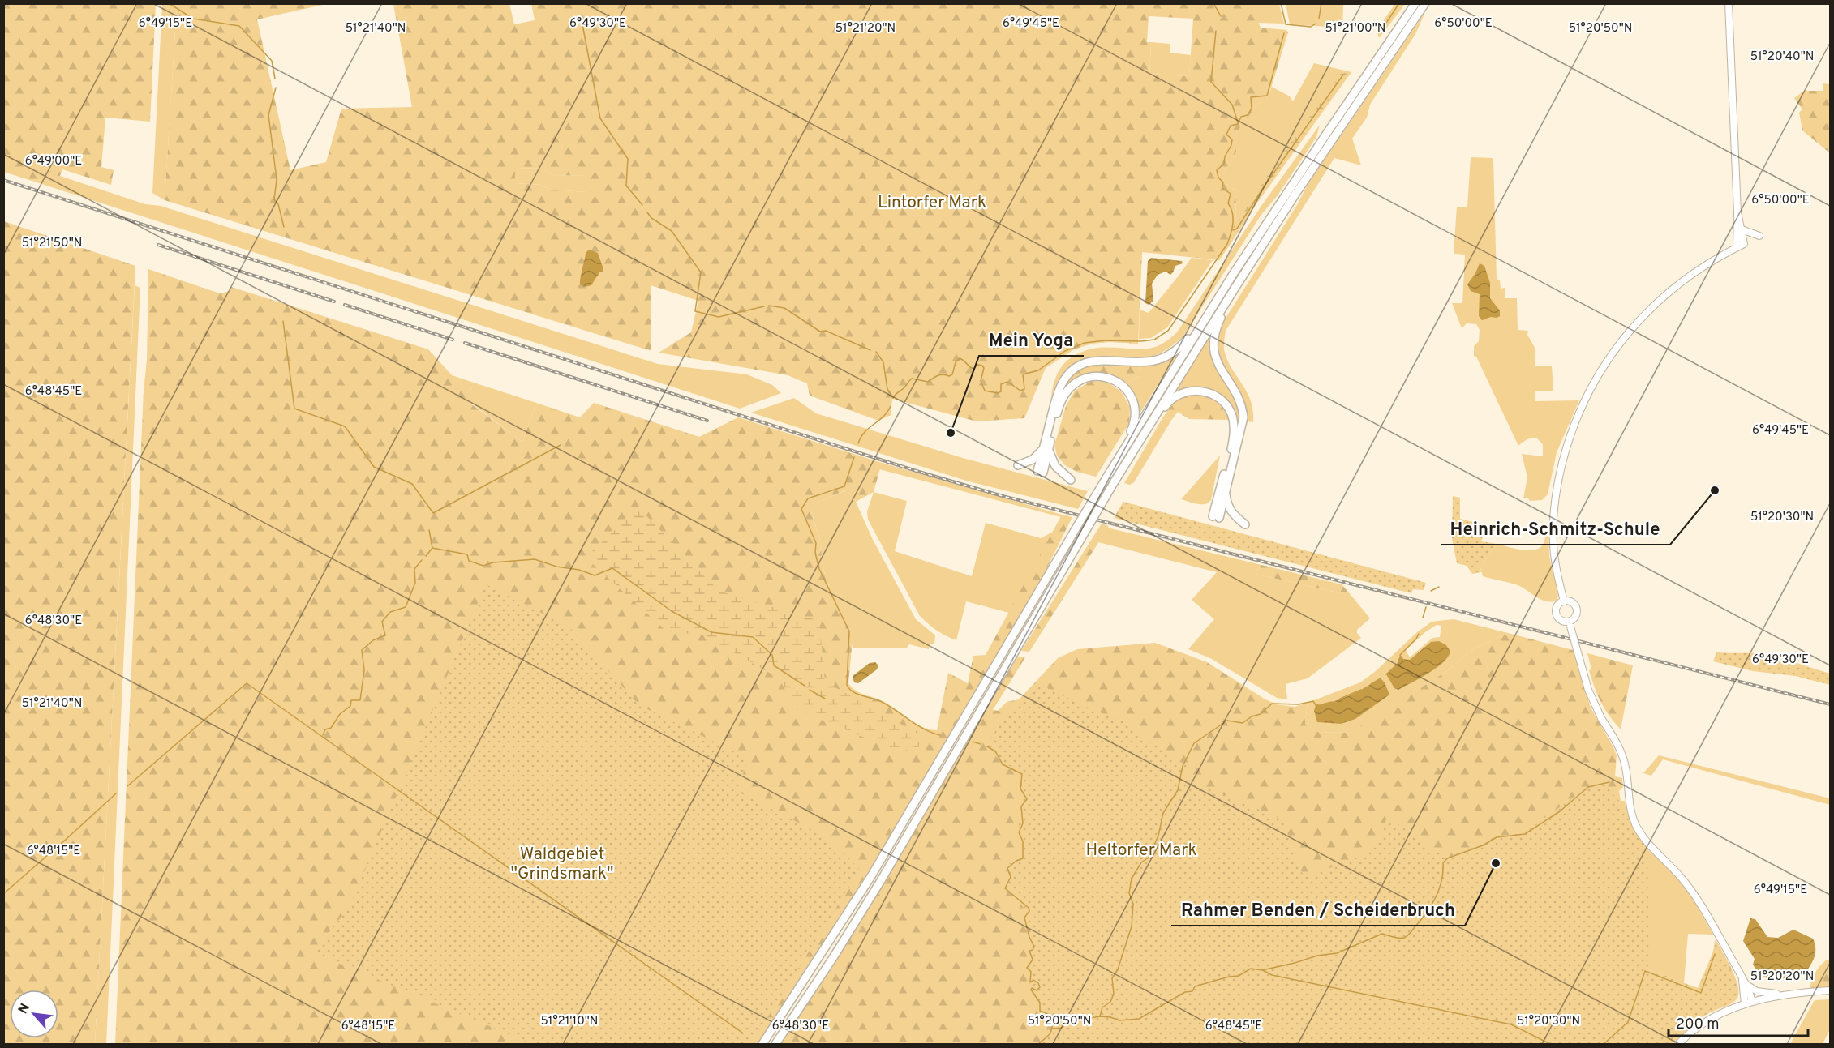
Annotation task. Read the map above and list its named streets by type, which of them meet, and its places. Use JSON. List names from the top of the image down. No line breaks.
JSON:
{"parks":["Lintorfer Mark","Heltorfer Mark","Waldgebiet \"Grindsmark\""],"places":["Mein Yoga","Heinrich-Schmitz-Schule","Rahmer Benden / Scheiderbruch"],"scale_bar":"200 m","north":"top left","coordinates":["6°49'15\"E","6°49'30\"E","6°49'45\"E","6°50'00\"E","51°21'40\"N","51°21'20\"N","51°21'00\"N","51°20'50\"N","51°20'40\"N","6°49'00\"E","51°21'50\"N","6°48'45\"E","51°20'30\"N","6°48'30\"E","6°48'15\"E","51°20'20\"N","51°21'10\"N"]}
